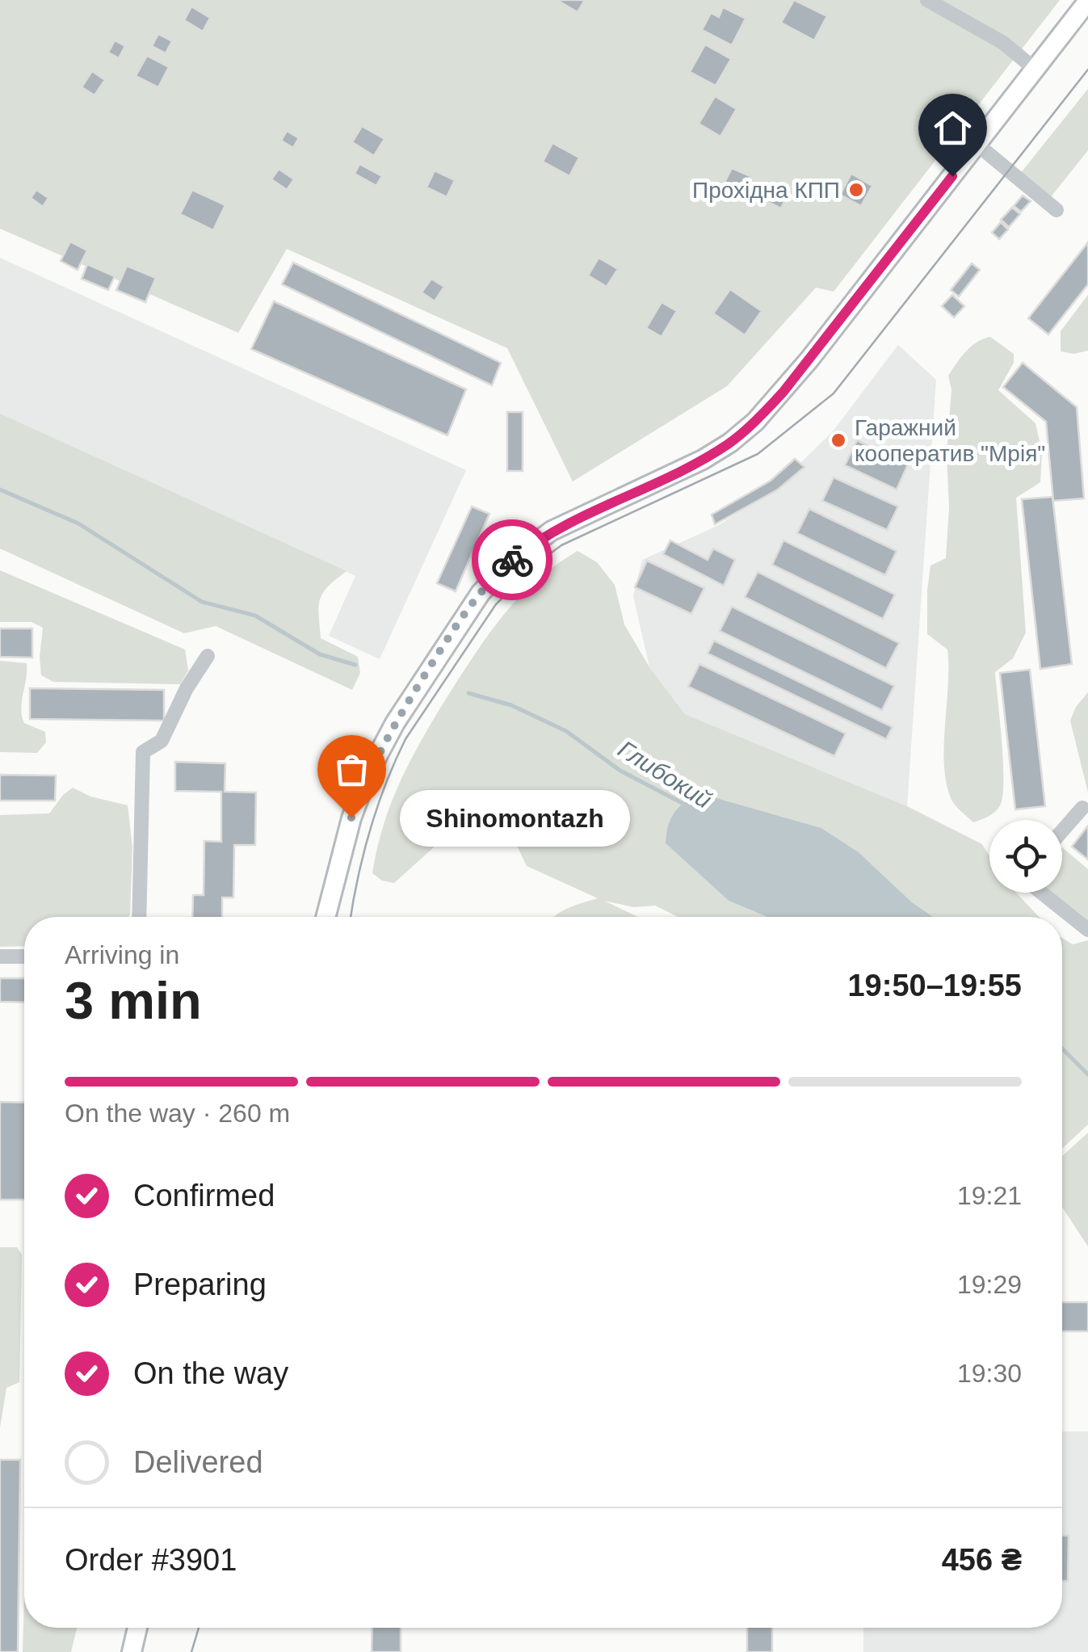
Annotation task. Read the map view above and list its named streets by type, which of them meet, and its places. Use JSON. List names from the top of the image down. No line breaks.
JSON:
{"water":["Глибокий"],"places":["Прохідна КПП","Гаражний кооператив \"Мрія\"","Shinomontazh"],"page":{"bubble":"Shinomontazh","heading":["3 min","Arriving in","19:50–19:55"],"panel":["Order #3901","456 ₴"],"bar":"On the way · 260 m","list":[["Confirmed","19:21"],["Preparing","19:29"],["On the way","19:30"],"Delivered"]}}
